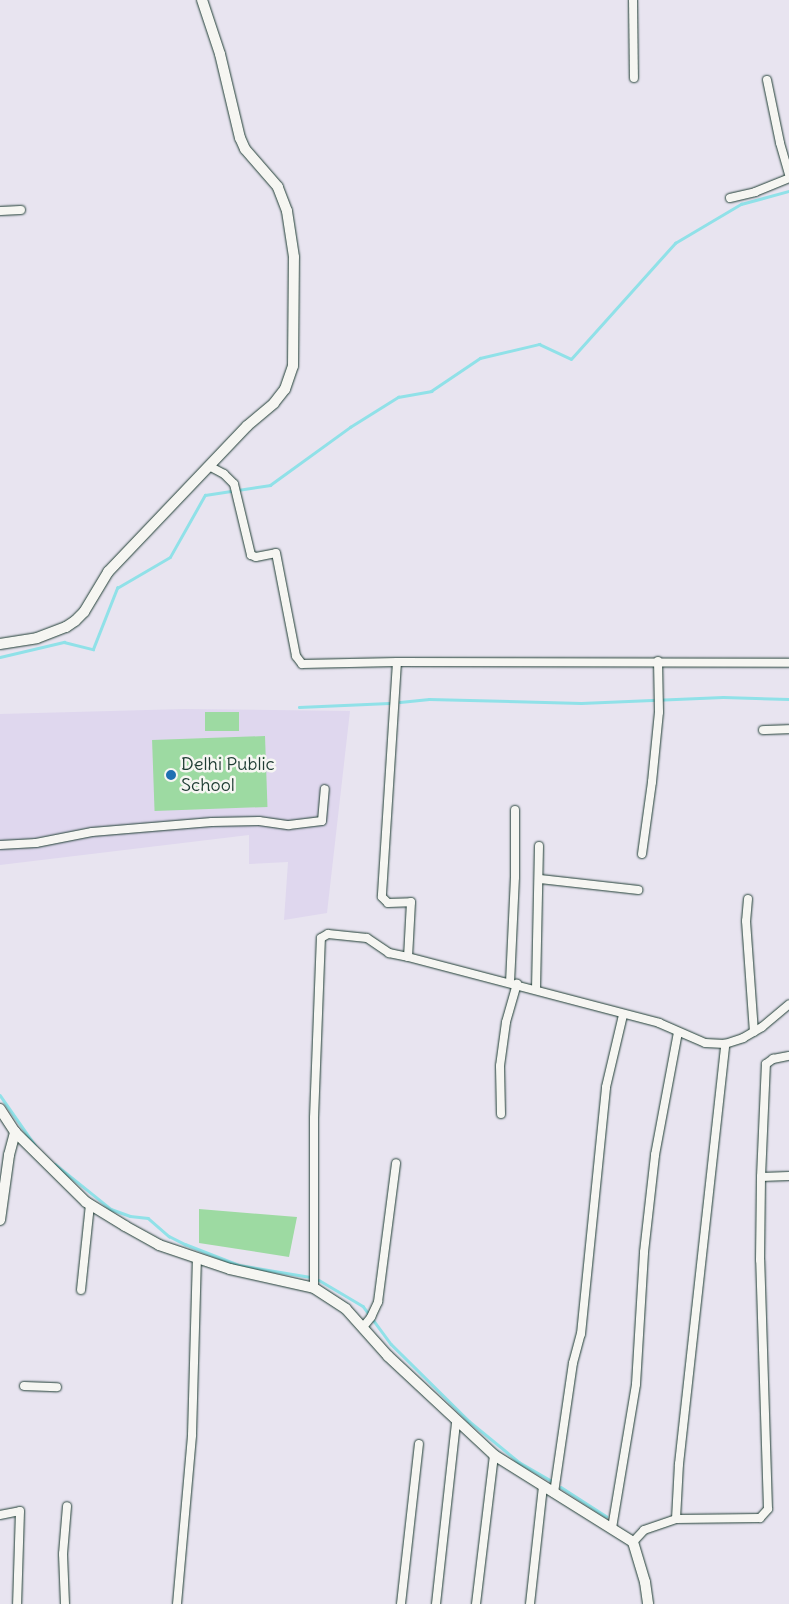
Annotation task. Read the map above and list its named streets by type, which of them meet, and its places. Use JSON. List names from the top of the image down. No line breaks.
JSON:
{"places":["Delhi Public School"]}
